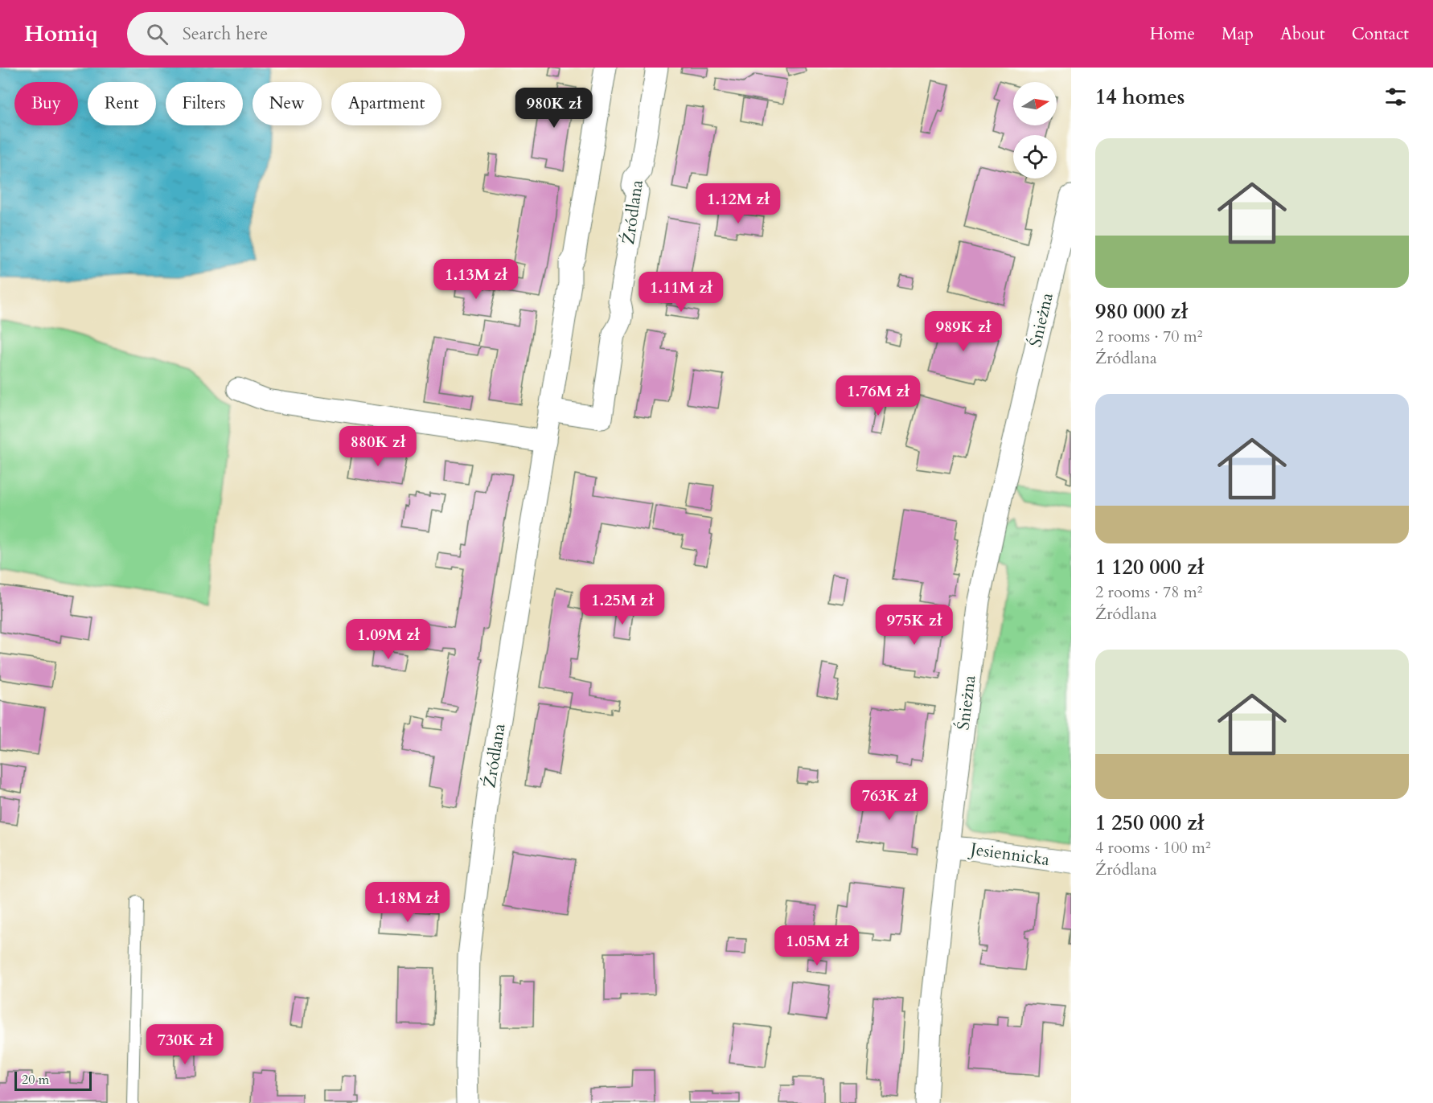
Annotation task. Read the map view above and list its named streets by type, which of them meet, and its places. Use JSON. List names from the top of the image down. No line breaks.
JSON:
{"streets":{"street":["Źródlana","Śnieżna","Jesiennicka"]},"crossings":[["Śnieżna","Jesiennicka"]],"scale_bar":"20 m","north":"right","page":{"header":"Homiq","search":"Search here","nav":["Home","Map","About","Contact"],"heading":"14 homes","chip":["Buy","Rent","Filters","New","Apartment"],"price":["980K zł","1.12M zł","1.13M zł","1.11M zł","989K zł","1.76M zł","880K zł","1.25M zł","975K zł","1.09M zł","763K zł","1.18M zł","1.05M zł","730K zł"],"list":[{"name":"980 000 zł","note":"2 rooms · 70 m² · Źródlana"},{"name":"1 120 000 zł","note":"2 rooms · 78 m² · Źródlana"},{"name":"1 250 000 zł","note":"4 rooms · 100 m² · Źródlana"}],"scale":"20 m"}}
